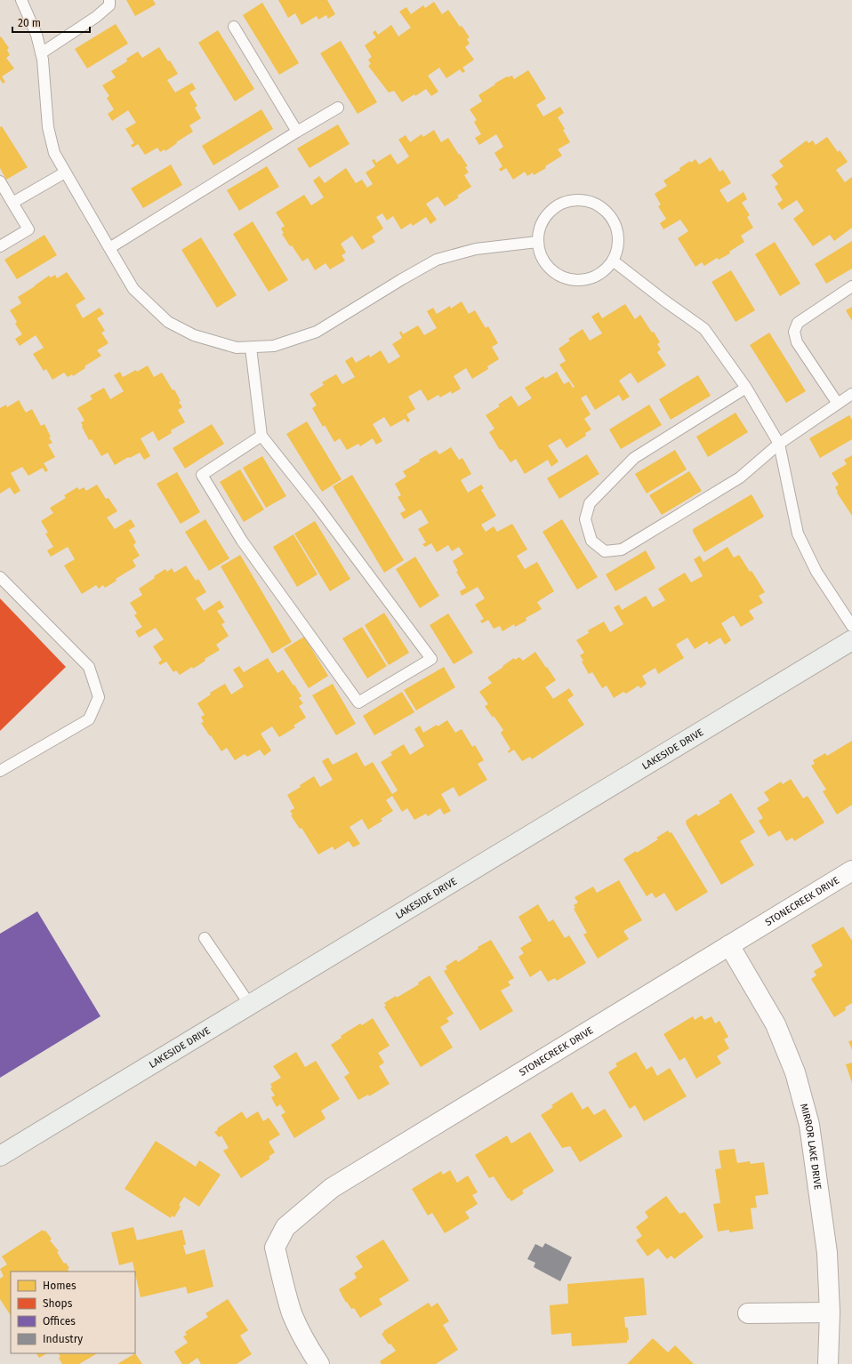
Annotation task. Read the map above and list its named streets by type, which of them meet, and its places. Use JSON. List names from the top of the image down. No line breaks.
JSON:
{"streets":{"street":["LAKESIDE DRIVE","STONECREEK DRIVE","MIRROR LAKE DRIVE"]},"crossings":[["STONECREEK DRIVE","MIRROR LAKE DRIVE"]],"legend":["Homes","Shops","Offices","Industry"],"scale_bar":"20 m"}
